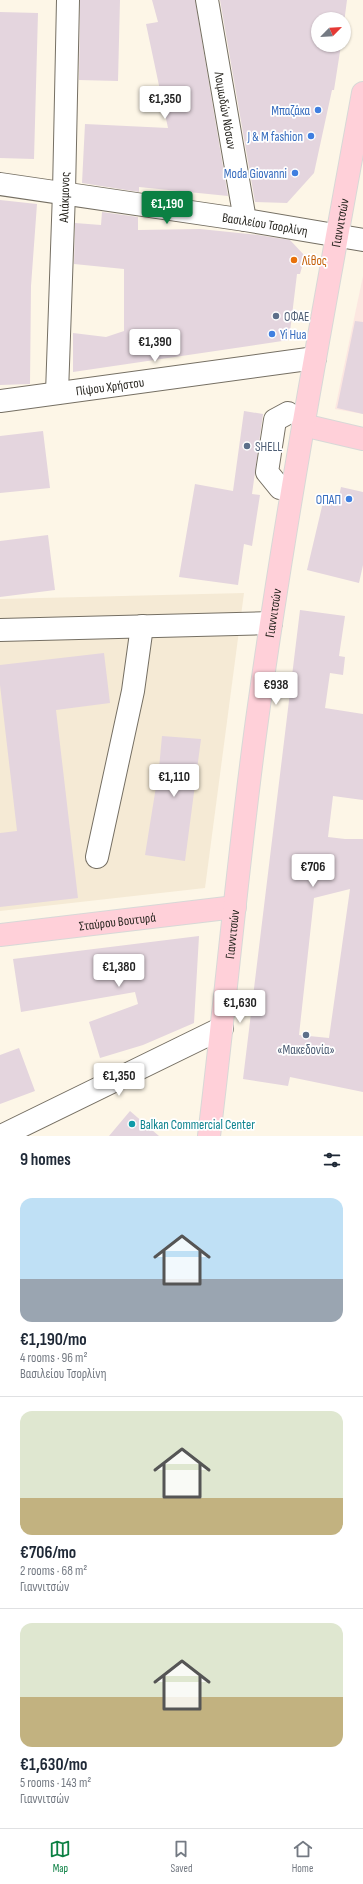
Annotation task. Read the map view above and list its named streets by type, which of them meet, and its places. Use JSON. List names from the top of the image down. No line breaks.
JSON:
{"streets":{"main road":["Γιαννιτσών","Σταύρου Βουτυρά"],"street":["Λοιμωδών Νόσων","Αλιάκμονος","Βασιλείου Τσορλίνη","Πίψου Χρήστου"]},"crossings":[["Λοιμωδών Νόσων","Βασιλείου Τσορλίνη"],["Αλιάκμονος","Βασιλείου Τσορλίνη"],["Αλιάκμονος","Πίψου Χρήστου"],["Γιαννιτσών","Βασιλείου Τσορλίνη"],["Γιαννιτσών","Πίψου Χρήστου"],["Γιαννιτσών","Σταύρου Βουτυρά"]],"places":["Μπαζάκα","J & M fashion","Moda Giovanni","Λίθος","ΟΦΑΕ","Yi Hua","SHELL","ΟΠΑΠ","«Μακεδονία»","Balkan Commercial Center"],"north":"top right","page":{"price":["€1,350","€1,190","€1,390","€938","€1,110","€706","€1,380","€1,630","€1,350"],"heading":"9 homes","list":[{"name":"€1,190/mo","note":"4 rooms · 96 m² · Βασιλείου Τσορλίνη"},{"name":"€706/mo","note":"2 rooms · 68 m² · Γιαννιτσών"},{"name":"€1,630/mo","note":"5 rooms · 143 m² · Γιαννιτσών"}],"tabs":["Map","Saved","Home"]}}
